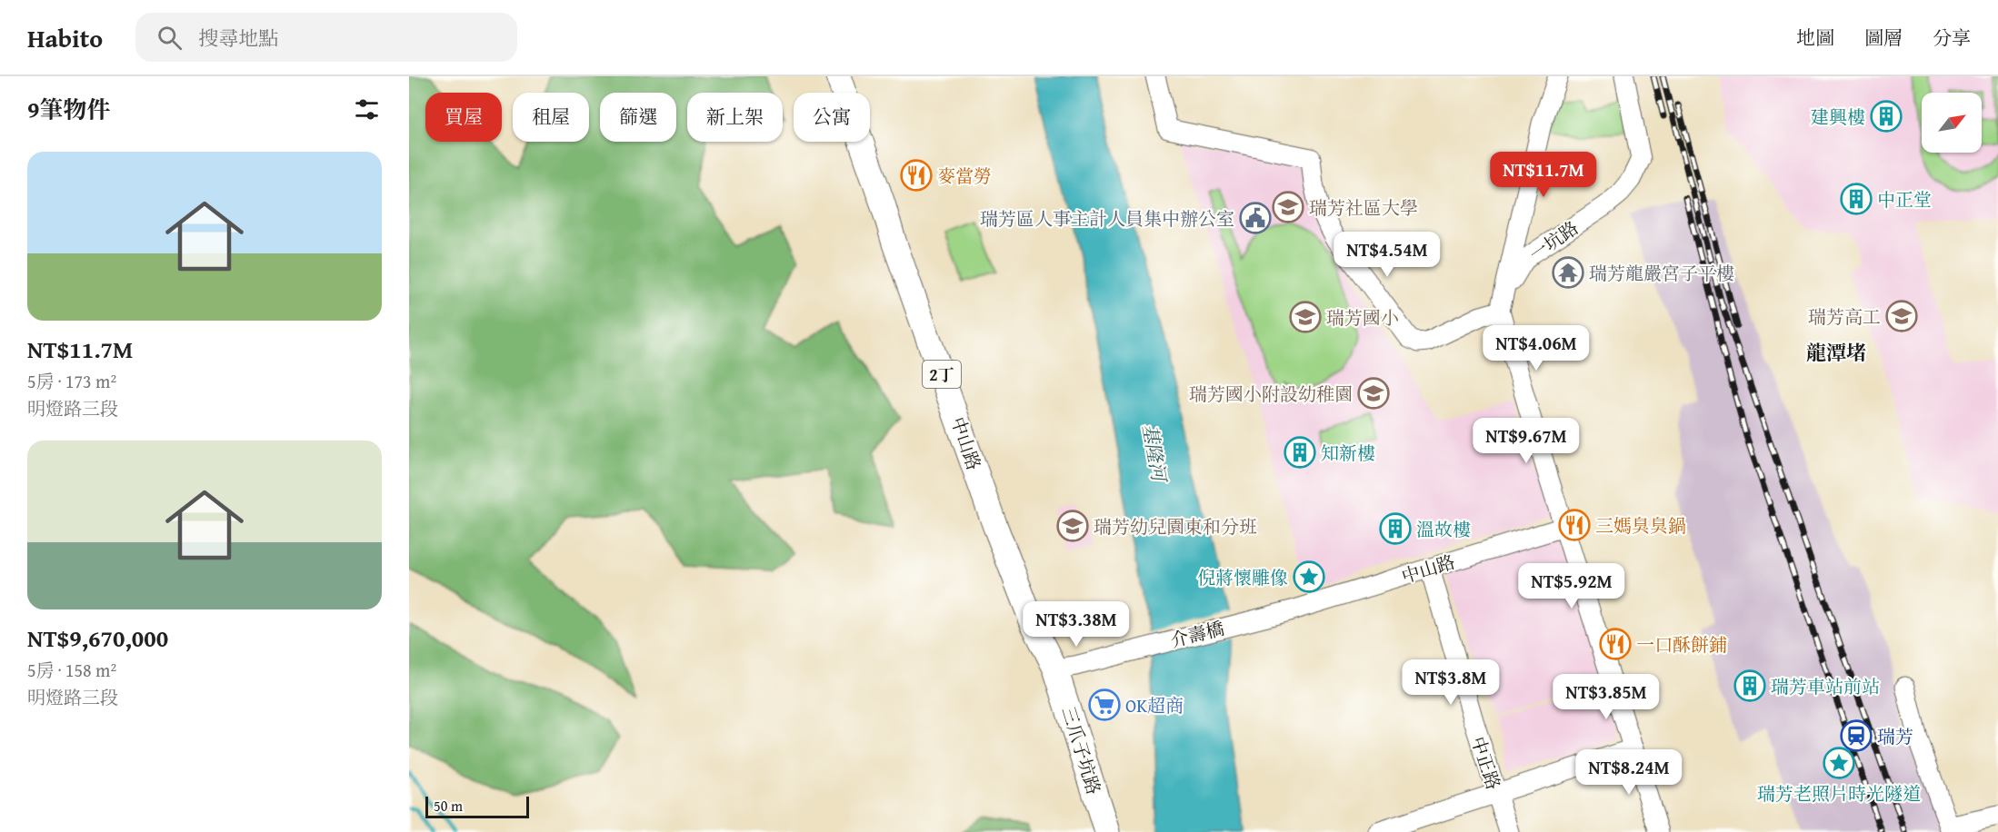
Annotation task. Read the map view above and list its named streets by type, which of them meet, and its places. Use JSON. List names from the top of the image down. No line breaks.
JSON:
{"streets":{"main road":["2丁","中山路","三爪子坑路"],"street":["一坑路","介壽橋","中正路"]},"crossings":[["中山路","介壽橋"],["中山路","三爪子坑路"],["中山路","中正路"],["介壽橋","三爪子坑路"]],"districts":["龍潭堵"],"water":["基隆河"],"places":{"building":["建興樓","中正堂","知新樓","溫故樓","瑞芳車站前站"],"restaurant":["麥當勞","三媽臭臭鍋","一口酥餅鋪"],"school or university":["瑞芳社區大學","瑞芳高工","瑞芳國小","瑞芳國小附設幼稚園","瑞芳幼兒園東和分班"],"public building":["瑞芳區人事主計人員集中辦公室"],"temple":["瑞芳龍嚴宮子平樓"],"place":["倪蔣懷雕像","瑞芳老照片時光隧道"],"supermarket":["OK超商"],"station":["瑞芳"]},"scale_bar":"50 m","north":"top right","page":{"header":"Habito","search":"搜尋地點","nav":["地圖","圖層","分享"],"heading":"9筆物件","chip":["買屋","租屋","篩選","新上架","公寓"],"list":[{"name":"NT$11.7M","note":"5房 · 173 m² · 明燈路三段"},{"name":"NT$9,670,000","note":"5房 · 158 m² · 明燈路三段"}],"price":["NT$11.7M","NT$4.54M","NT$4.06M","NT$9.67M","NT$5.92M","NT$3.38M","NT$3.8M","NT$3.85M","NT$8.24M"],"scale":"50 m"}}
